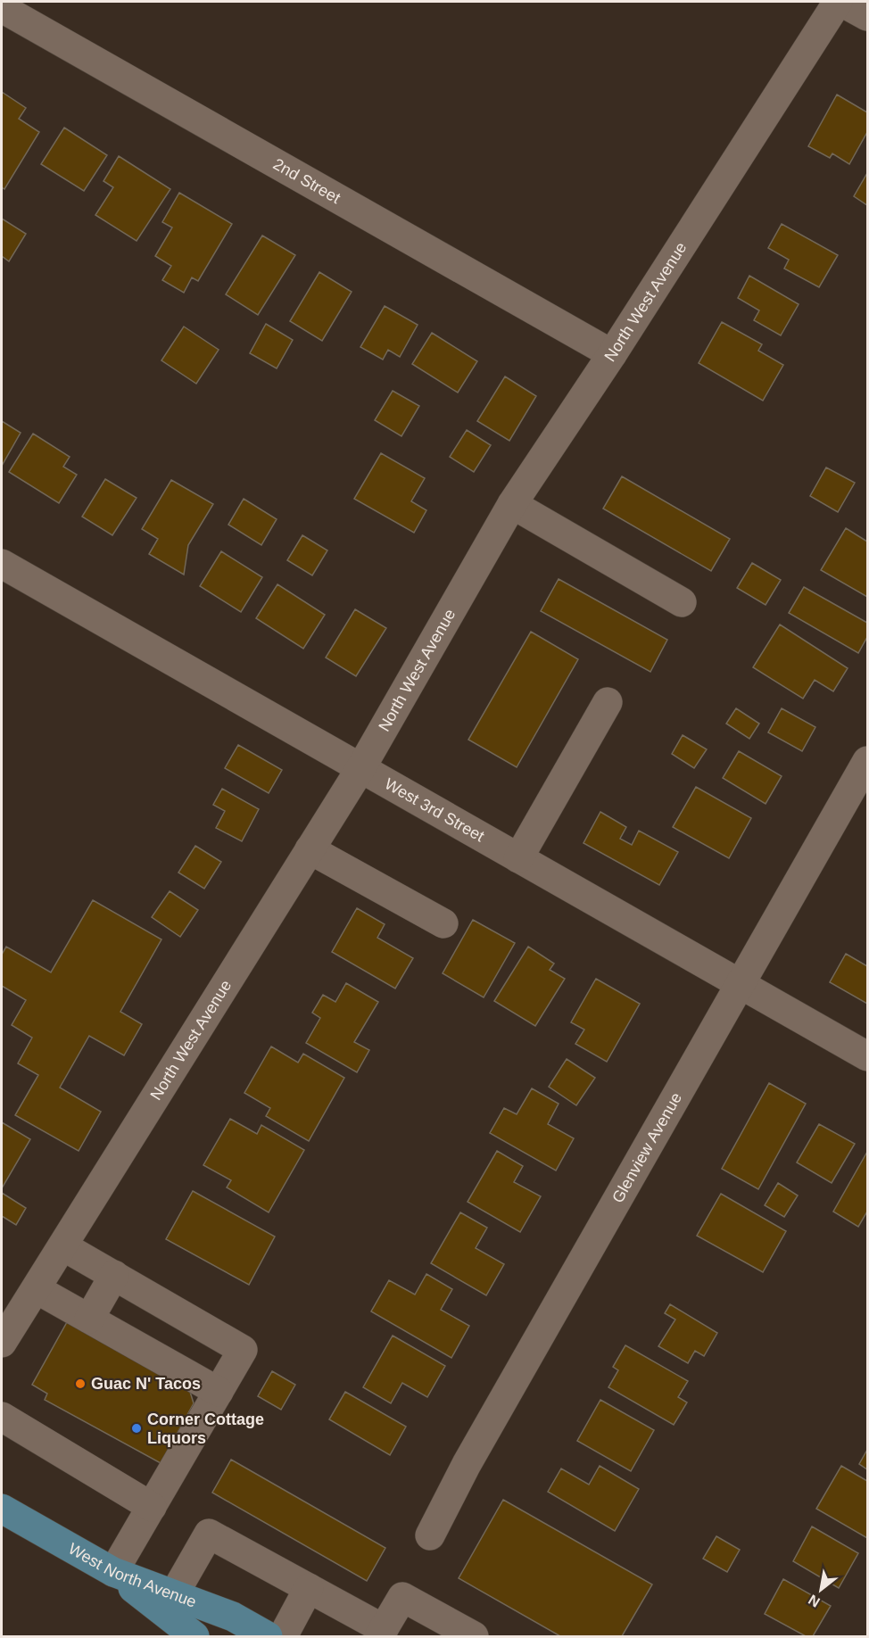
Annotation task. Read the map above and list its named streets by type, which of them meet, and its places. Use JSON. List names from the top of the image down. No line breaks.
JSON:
{"streets":{"main road":["West North Avenue"],"street":["2nd Street","North West Avenue","West 3rd Street","Glenview Avenue"]},"crossings":[["2nd Street","North West Avenue"],["North West Avenue","West 3rd Street"],["West 3rd Street","Glenview Avenue"]],"places":["Guac N' Tacos","Corner Cottage Liquors"],"north":"bottom left"}
